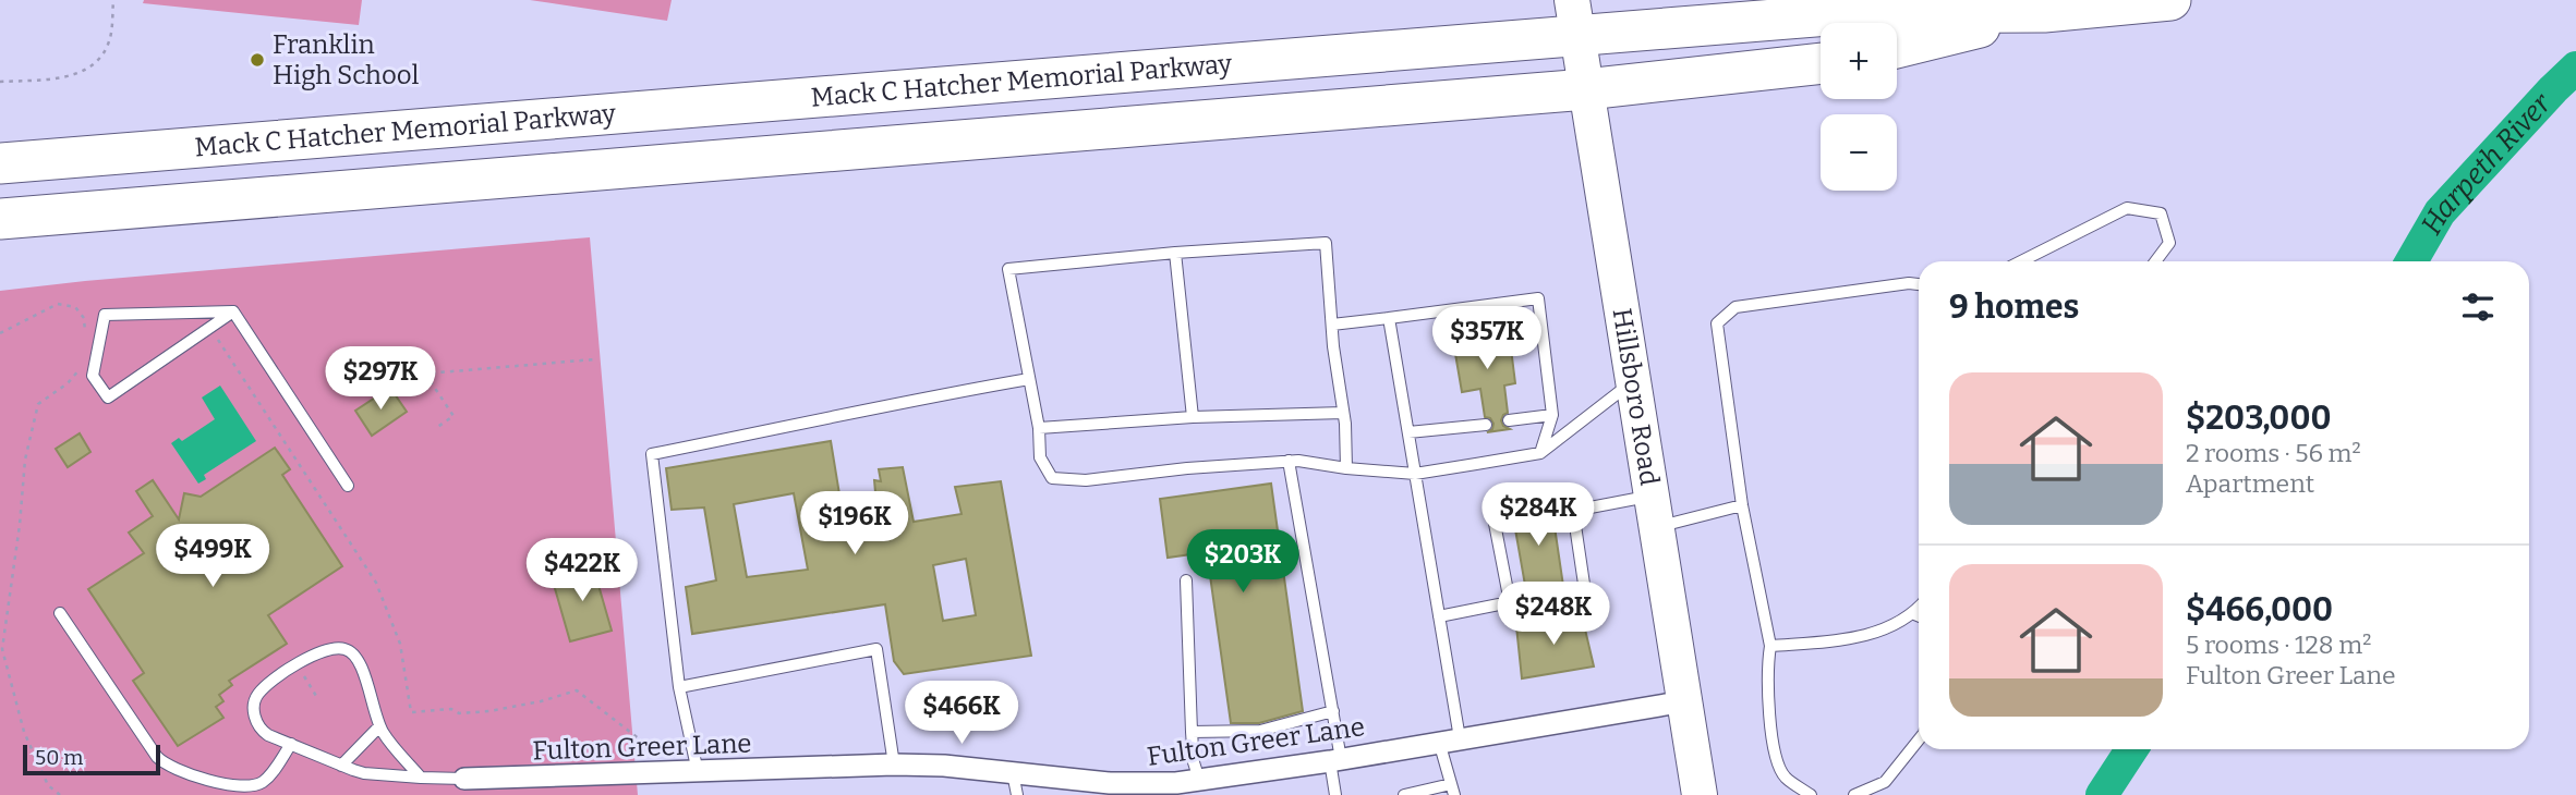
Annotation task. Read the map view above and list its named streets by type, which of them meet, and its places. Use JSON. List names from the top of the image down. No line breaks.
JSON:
{"streets":{"highway":["Mack C Hatcher Memorial Parkway"],"main road":["Hillsboro Road"],"street":["Fulton Greer Lane"]},"crossings":[["Mack C Hatcher Memorial Parkway","Hillsboro Road"],["Hillsboro Road","Fulton Greer Lane"]],"water":["Harpeth River"],"places":["Franklin High School"],"scale_bar":"50 m","page":{"map_buttons":["+","−"],"heading":"9 homes","price":["$357K","$297K","$284K","$196K","$499K","$203K","$422K","$248K","$466K"],"list":[{"name":"$203,000","note":"2 rooms · 56 m² · Apartment"},{"name":"$466,000","note":"5 rooms · 128 m² · Fulton Greer Lane"}],"scale":"50 m"}}
